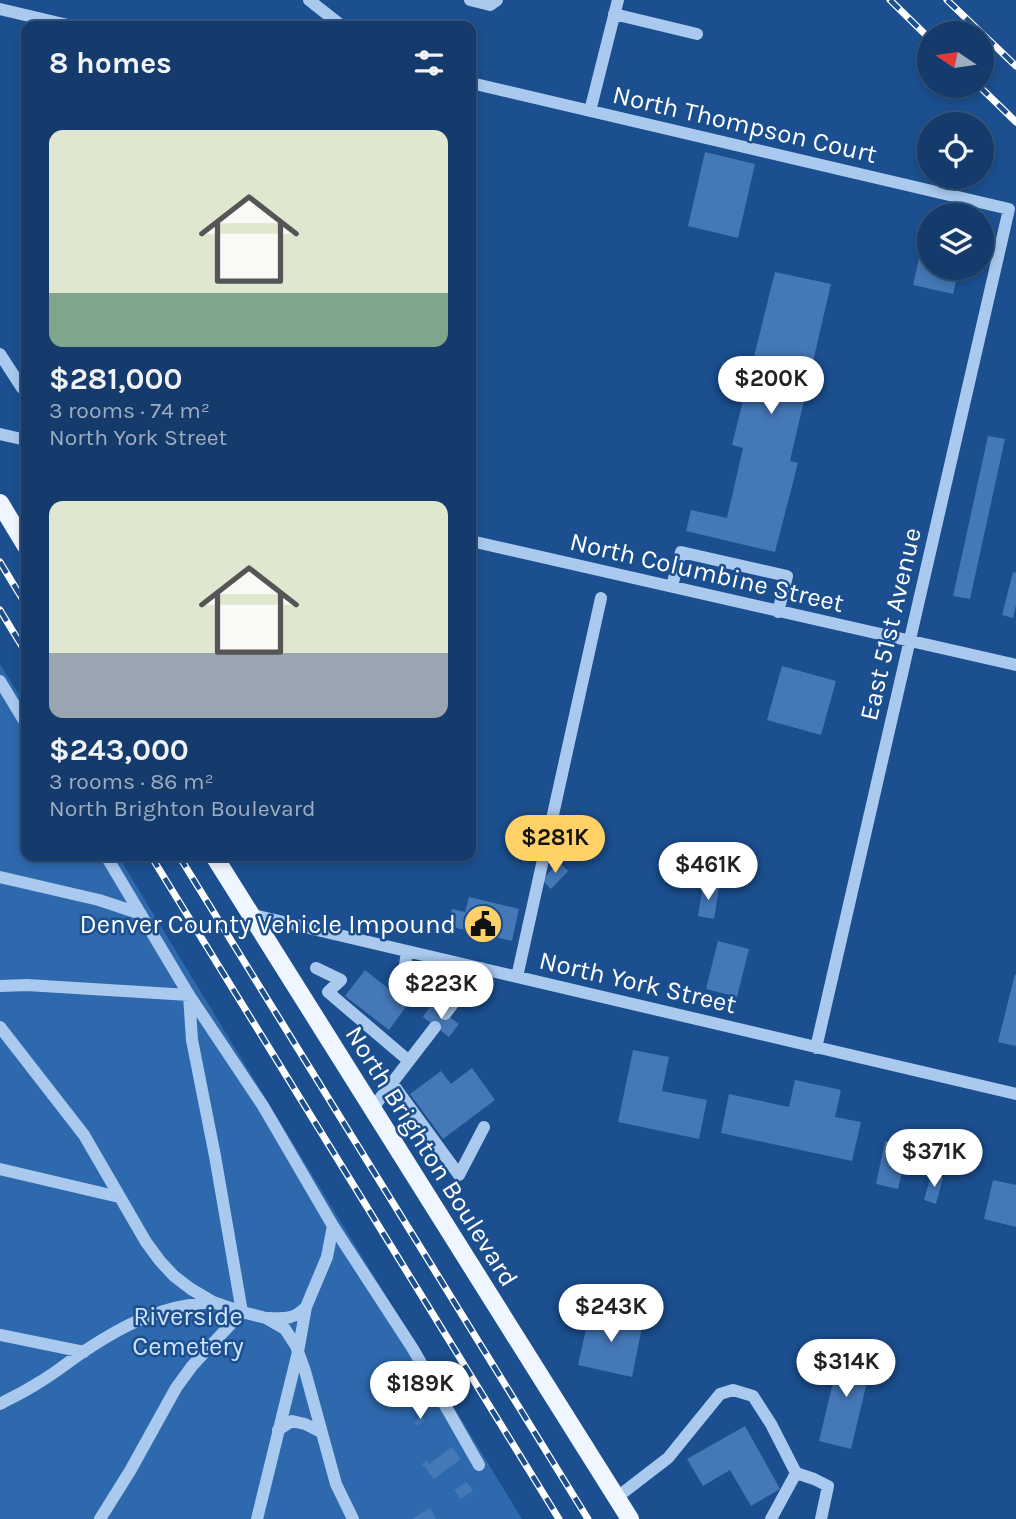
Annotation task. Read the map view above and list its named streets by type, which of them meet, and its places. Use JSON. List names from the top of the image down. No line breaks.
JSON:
{"streets":{"main road":["North Brighton Boulevard"],"street":["North Thompson Court","North Columbine Street","East 51st Avenue","North York Street"]},"crossings":[["North Thompson Court","East 51st Avenue"],["North Columbine Street","East 51st Avenue"],["East 51st Avenue","North York Street"],["North York Street","North Brighton Boulevard"]],"parks":["Riverside Cemetery"],"places":{"public building":["Denver County Vehicle Impound"]},"north":"left","page":{"heading":"8 homes","list":[{"name":"$281,000","note":"3 rooms · 74 m² · North York Street"},{"name":"$243,000","note":"3 rooms · 86 m² · North Brighton Boulevard"}],"price":["$200K","$281K","$461K","$223K","$371K","$243K","$314K","$189K"]}}
